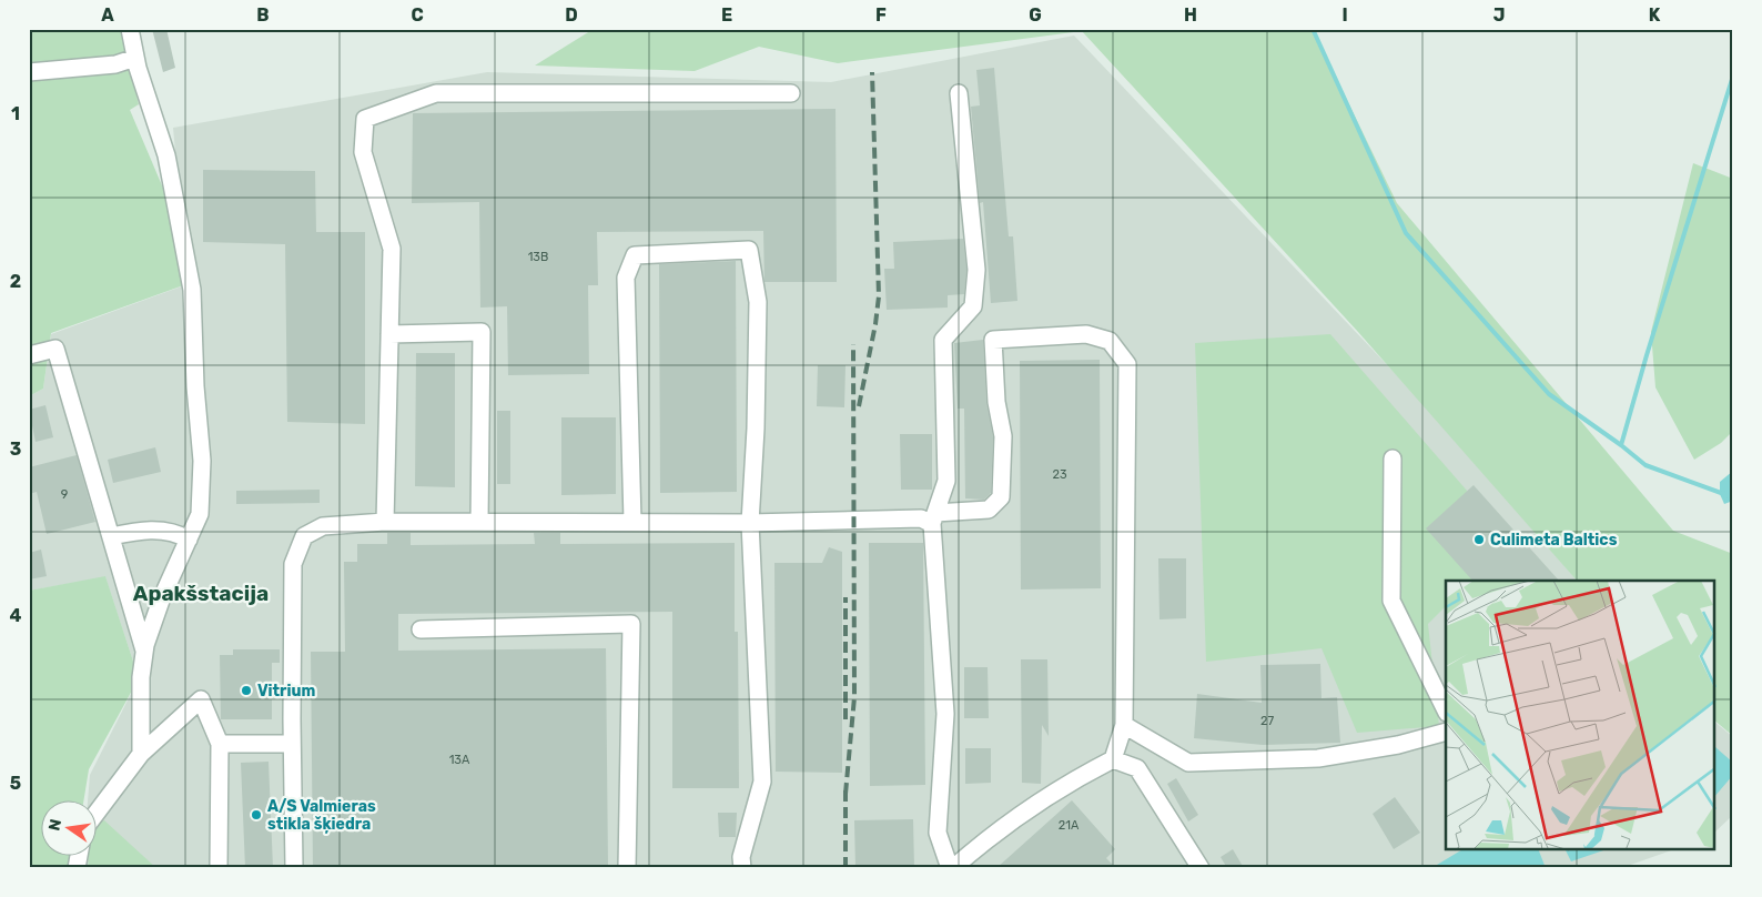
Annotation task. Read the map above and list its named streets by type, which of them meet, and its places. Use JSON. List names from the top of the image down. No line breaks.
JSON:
{"districts":["Apakšstacija"],"places":["Culimeta Baltics","Vitrium","A/S Valmieras stikla šķiedra"],"house_numbers":["13B","23","9","27","13A","21A"],"north":"left","grid":{"columns":["A","B","C","D","E","F","G","H","I","J","K"],"rows":["1","2","3","4","5"]}}
